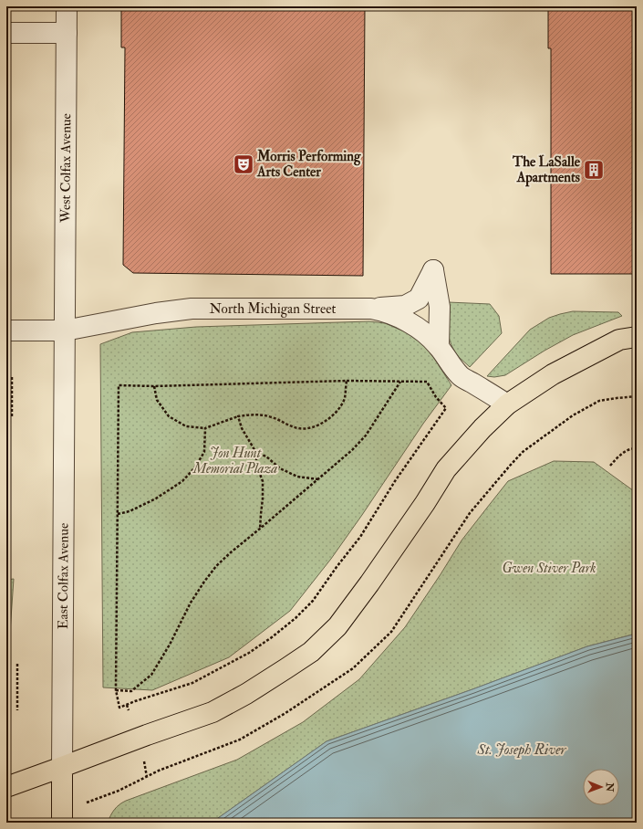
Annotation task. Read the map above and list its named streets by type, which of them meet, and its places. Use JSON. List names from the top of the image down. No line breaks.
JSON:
{"streets":{"main road":["East Colfax Avenue"],"street":["West Colfax Avenue","North Michigan Street"]},"crossings":[["West Colfax Avenue","North Michigan Street"],["West Colfax Avenue","East Colfax Avenue"],["North Michigan Street","East Colfax Avenue"]],"water":["St. Joseph River"],"parks":["Jon Hunt Memorial Plaza","Gwen Stiver Park"],"places":{"theatre":["Morris Performing Arts Center"],"building":["The LaSalle Apartments"]},"north":"right"}
